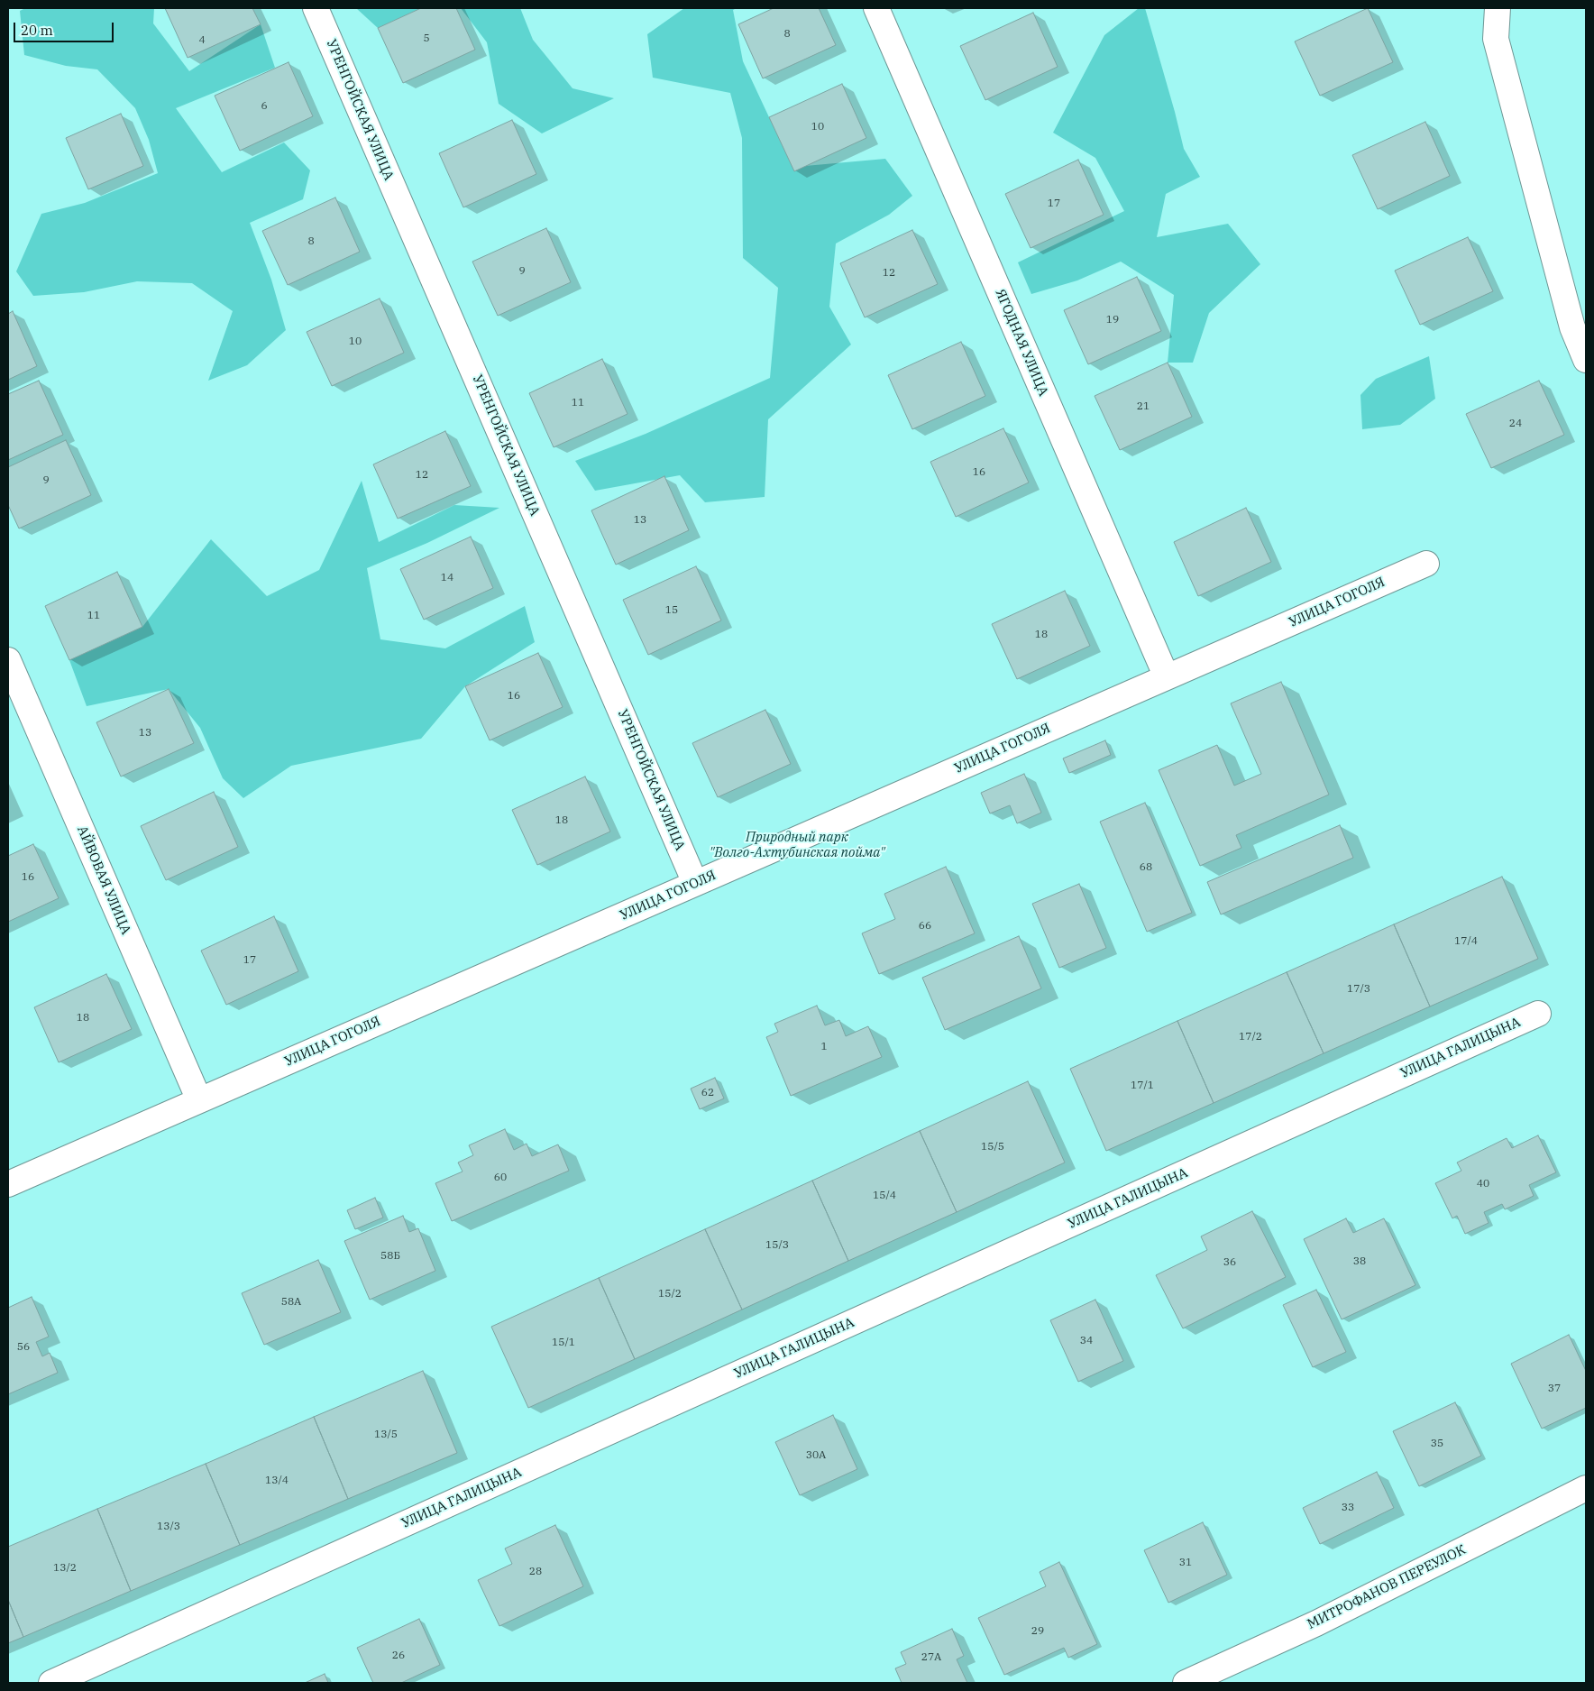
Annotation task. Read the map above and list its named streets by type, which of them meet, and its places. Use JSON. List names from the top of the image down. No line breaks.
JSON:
{"streets":{"street":["УРЕНГОЙСКАЯ УЛИЦА","ЯГОДНАЯ УЛИЦА","УЛИЦА ГОГОЛЯ","АЙВОВАЯ УЛИЦА","УЛИЦА ГАЛИЦЫНА","МИТРОФАНОВ ПЕРЕУЛОК"]},"crossings":[["УРЕНГОЙСКАЯ УЛИЦА","УЛИЦА ГОГОЛЯ"],["ЯГОДНАЯ УЛИЦА","УЛИЦА ГОГОЛЯ"],["УЛИЦА ГОГОЛЯ","АЙВОВАЯ УЛИЦА"]],"parks":["Природный парк \"Волго-Ахтубинская пойма\""],"house_numbers":["8","5","4","6","10","17","8","9","12","19","10","11","21","24","16","12","9","13","14","15","11","18","16","13","18","68","16","66","17/4","17","17/3","18","17/2","1","17/1","62","15/5","60","40","15/4","15/3","58Б","38","36","15/2","58А","34","15/1","56","37","13/5","35","30А","13/4","33","13/3","31","13/2","28","29","26","27А"],"scale_bar":"20 m"}
